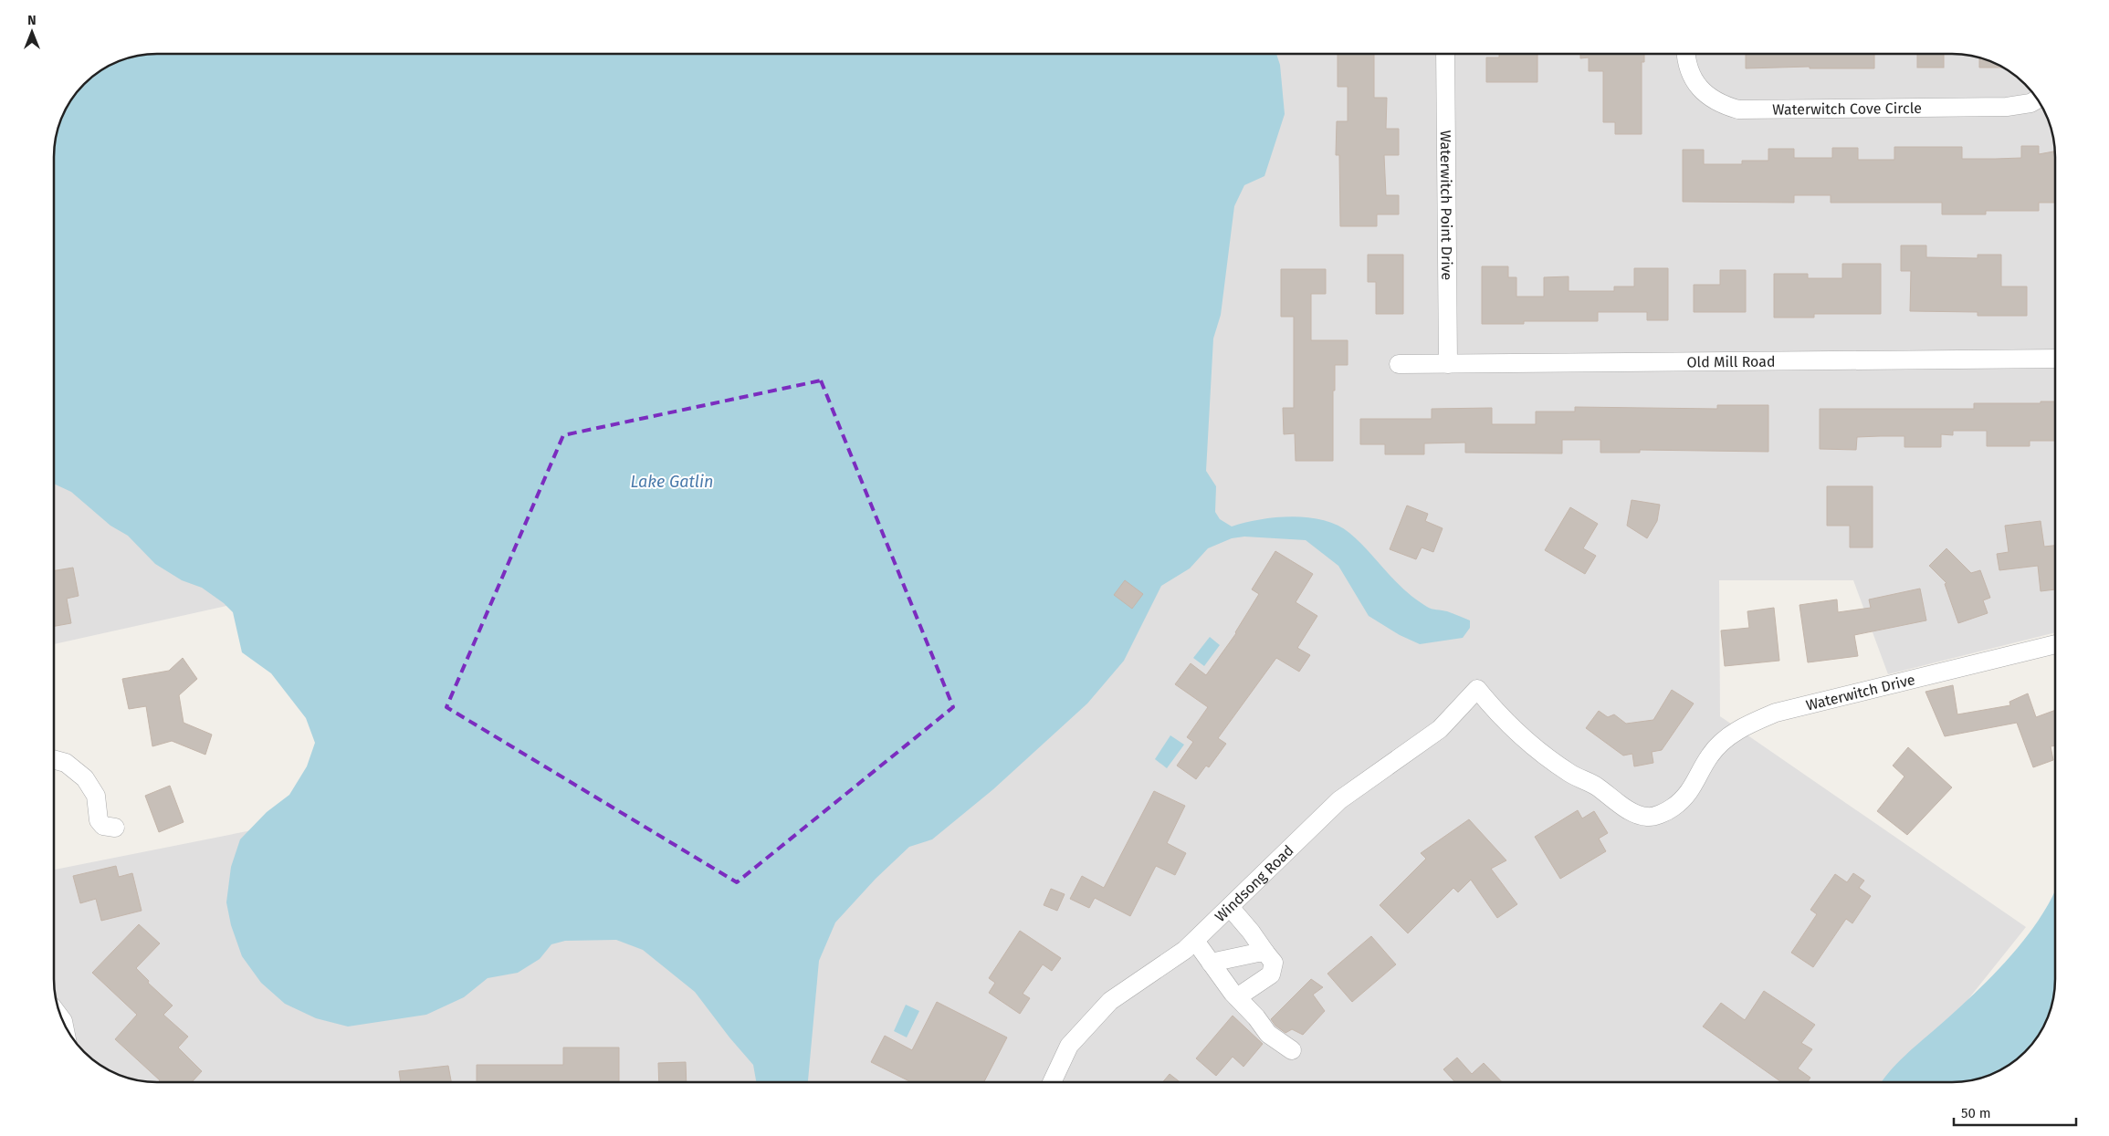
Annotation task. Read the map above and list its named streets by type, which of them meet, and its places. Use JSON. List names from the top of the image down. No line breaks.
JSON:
{"streets":{"street":["Waterwitch Cove Circle","Waterwitch Point Drive","Old Mill Road","Waterwitch Drive","Windsong Road"]},"crossings":[["Waterwitch Point Drive","Old Mill Road"],["Waterwitch Drive","Windsong Road"]],"water":["Lake Gatlin"],"scale_bar":"50 m","north":"top"}
